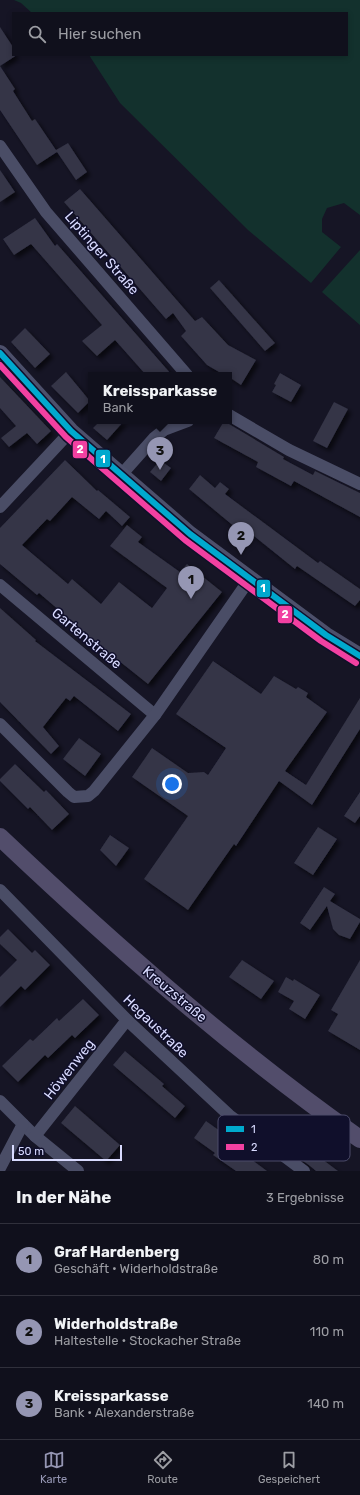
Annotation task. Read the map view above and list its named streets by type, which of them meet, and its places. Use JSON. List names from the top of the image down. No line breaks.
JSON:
{"streets":{"main road":["Kreuzstraße"],"street":["Liptinger Straße","Gartenstraße","Hegaustraße","Höwenweg"]},"crossings":[["Hegaustraße","Höwenweg"]],"lines":["transit line 1","transit line 2"],"legend":["1","2"],"scale_bar":"50 m","page":{"search":"Hier suchen","popup":["Kreissparkasse","Bank"],"pins":["3","2","1"],"scale":"50 m","heading":["In der Nähe","3 Ergebnisse"],"list":[{"mark":"1","name":"Graf Hardenberg","note":"Geschäft · Widerholdstraße","value":"80 m"},{"mark":"2","name":"Widerholdstraße","note":"Haltestelle · Stockacher Straße","value":"110 m"},{"mark":"3","name":"Kreissparkasse","note":"Bank · Alexanderstraße","value":"140 m"}],"nav":["Karte","Route","Gespeichert"]}}
